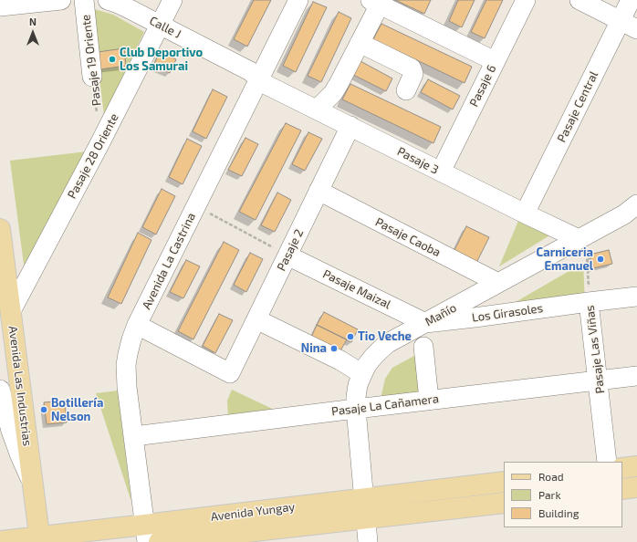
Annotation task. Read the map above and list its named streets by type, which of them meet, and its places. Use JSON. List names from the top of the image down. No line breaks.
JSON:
{"streets":{"main road":["Avenida Las Industrias","Avenida Yungay"],"street":["Calle J","Pasaje 19 Oriente","Pasaje 6","Pasaje Central","Pasaje 28 Oriente","Pasaje 3","Pasaje Caoba","Pasaje 2","Avenida La Castrina","Pasaje Maizal","Los Girasoles","Mañío","Pasaje Las Viñas","Pasaje La Cañamera"]},"crossings":[["Calle J","Pasaje 28 Oriente"],["Calle J","Pasaje 3"],["Calle J","Avenida La Castrina"],["Pasaje 6","Pasaje 3"],["Pasaje Central","Pasaje 3"],["Pasaje 28 Oriente","Avenida Las Industrias"],["Pasaje 3","Pasaje 2"],["Pasaje 3","Avenida La Castrina"],["Pasaje 3","Mañío"],["Pasaje 3","Pasaje Las Viñas"],["Pasaje Caoba","Pasaje 2"],["Pasaje Caoba","Mañío"],["Pasaje 2","Avenida La Castrina"],["Pasaje 2","Pasaje Maizal"],["Avenida La Castrina","Pasaje La Cañamera"],["Avenida La Castrina","Avenida Yungay"],["Pasaje Maizal","Los Girasoles"],["Pasaje Maizal","Mañío"],["Los Girasoles","Mañío"],["Los Girasoles","Pasaje Las Viñas"],["Mañío","Pasaje Las Viñas"],["Mañío","Pasaje La Cañamera"],["Mañío","Avenida Yungay"],["Pasaje Las Viñas","Pasaje La Cañamera"],["Avenida Las Industrias","Avenida Yungay"]],"places":["Club Deportivo Los Samurai","Carniceria Emanuel","Tio Veche","Nina","Botillería Nelson"],"legend":["Road","Park","Building"],"north":"top"}
